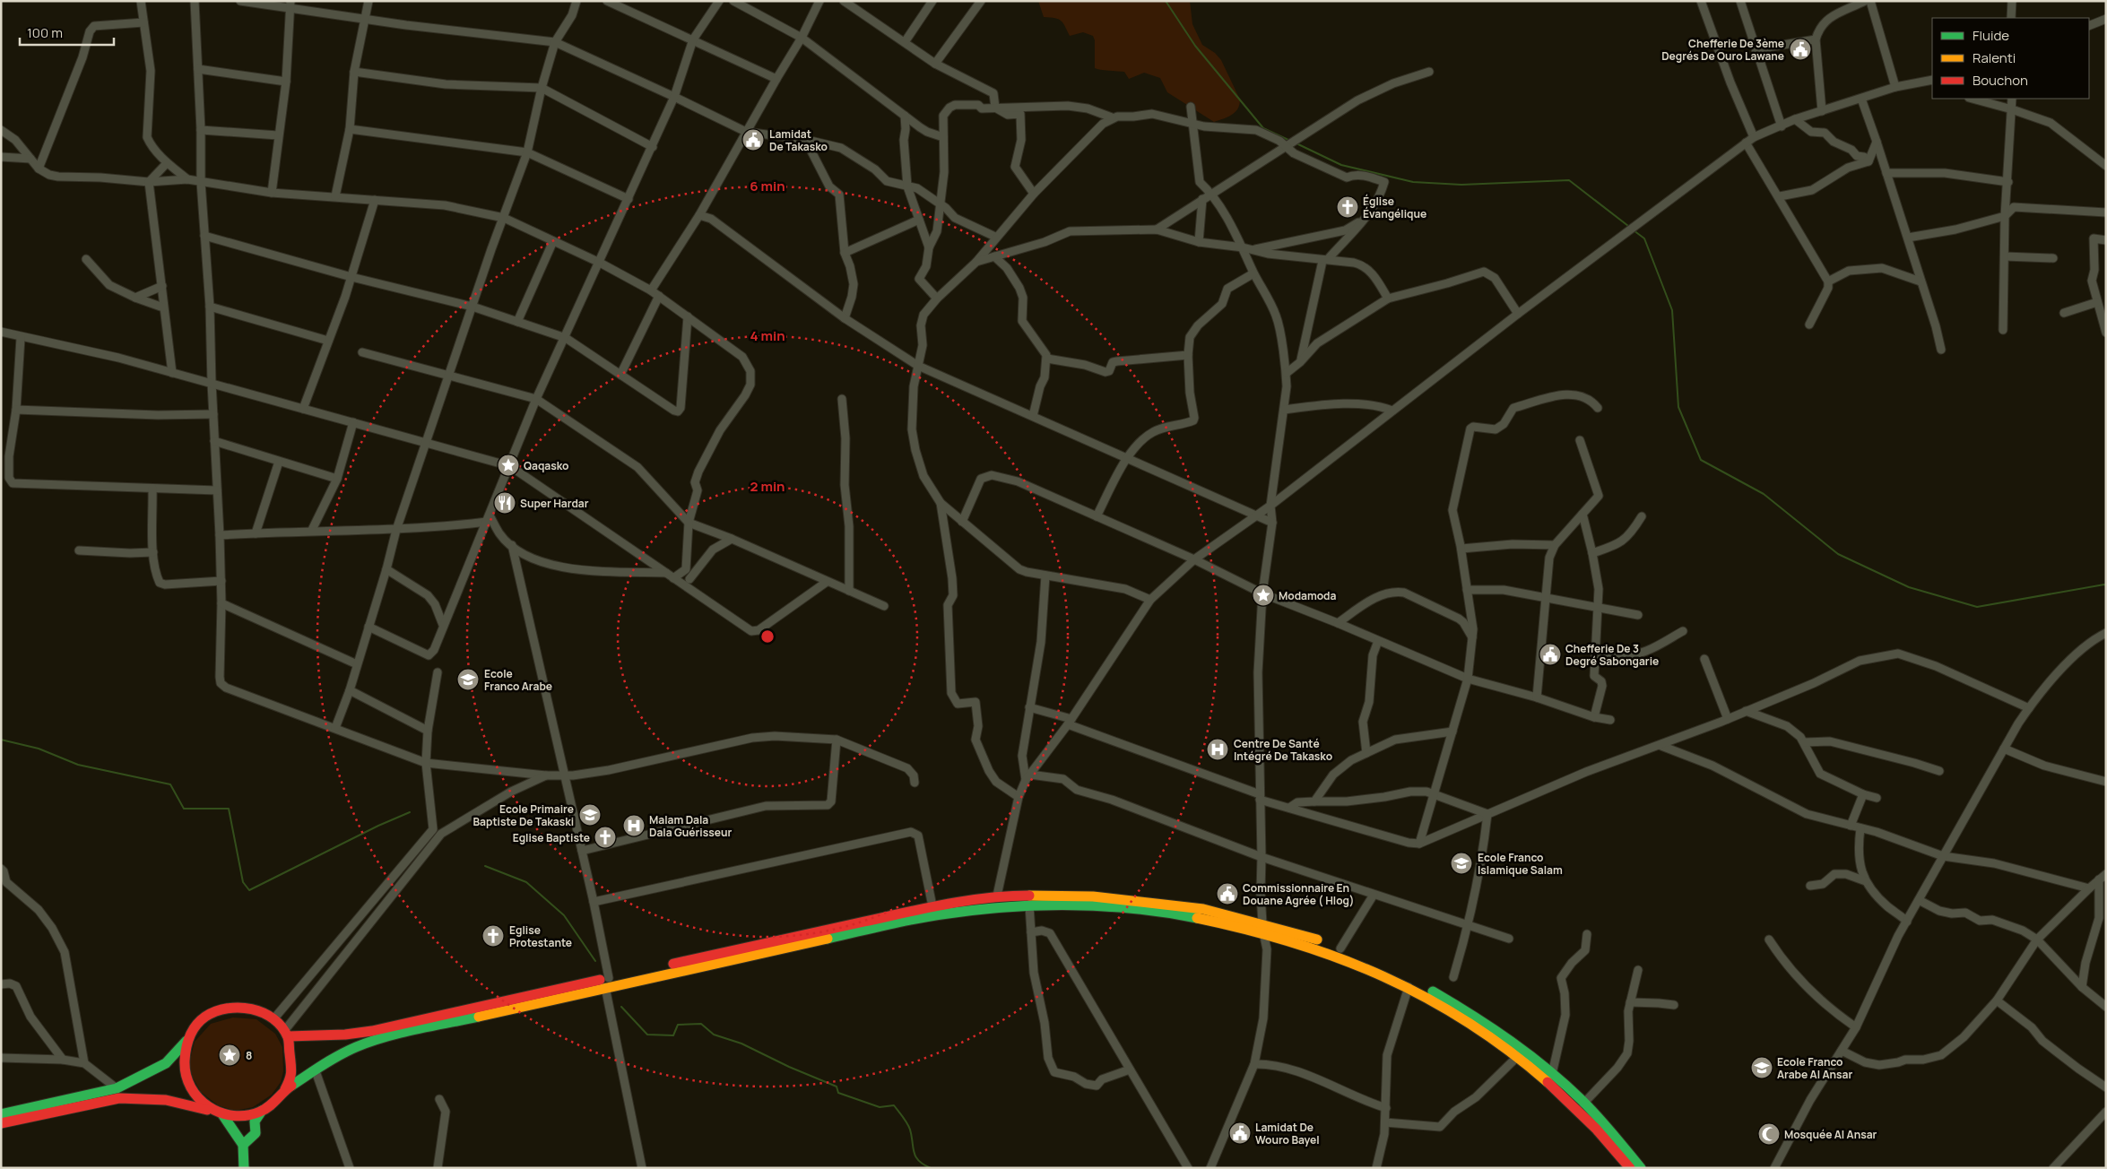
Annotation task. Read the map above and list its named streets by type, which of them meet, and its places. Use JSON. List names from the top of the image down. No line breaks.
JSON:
{"places":{"public building":["Chefferie De 3ème Degrés De Ouro Lawane","Lamidat De Takasko","Chefferie De 3 Degré Sabongarie","Commissionnaire En Douane Agrée ( Hlog)","Lamidat De Wouro Bayel"],"church":["Église Évangélique","Eglise Baptiste","Eglise Protestante"],"place":["Qaqasko","Modamoda","8"],"restaurant":["Super Hardar"],"school or university":["Ecole Franco Arabe","Ecole Primaire Baptiste De Takaski","Ecole Franco Islamique Salam","Ecole Franco Arabe Al Ansar"],"hospital":["Centre De Santé Intégré De Takasko","Malam Dala Dala Guérisseur"],"mosque":["Mosquée Al Ansar"]},"legend":["Fluide","Ralenti","Bouchon"],"scale_bar":"100 m","rings":["6 min","4 min","2 min"]}
